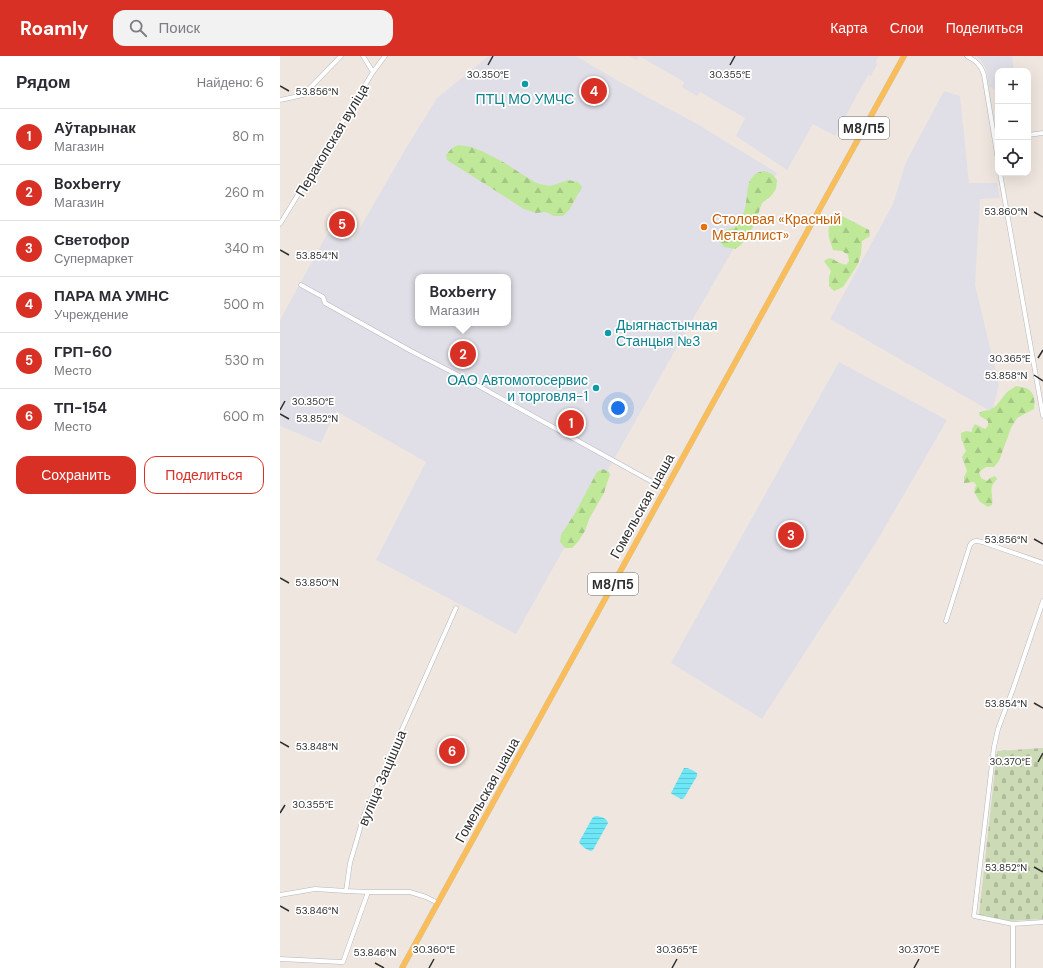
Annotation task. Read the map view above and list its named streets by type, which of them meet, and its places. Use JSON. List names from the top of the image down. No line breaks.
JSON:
{"streets":{"main road":["М8/П5","Гомельская шаша"],"street":["Перакопская вуліца","вуліца Зацішша"]},"places":["ПТЦ МО УМЧС","Столовая «Красный Металлист»","Дыягнастычная Станцыя №3","ОАО Автомотосервис и торговля-1"],"page":{"header":"Roamly","search":"Поиск","nav":["Карта","Слои","Поделиться"],"heading":["Рядом","Найдено: 6"],"map_buttons":["+","−"],"pins":["4","5","2","1","3","6"],"list":[{"mark":"1","name":"Аўтарынак","note":"Магазин","value":"80 m"},{"mark":"2","name":"Boxberry","note":"Магазин","value":"260 m"},{"mark":"3","name":"Светофор","note":"Супермаркет","value":"340 m"},{"mark":"4","name":"ПАРА МА УМНС","note":"Учреждение","value":"500 m"},{"mark":"5","name":"ГРП-60","note":"Место","value":"530 m"},{"mark":"6","name":"ТП-154","note":"Место","value":"600 m"}],"popup":["Boxberry","Магазин"],"buttons":["Сохранить","Поделиться"]},"coordinates":["30.350°E","30.355°E","53.856°N","53.860°N","53.854°N","30.365°E","53.858°N","53.852°N","53.850°N","53.848°N","30.370°E","53.846°N","30.360°E"]}
